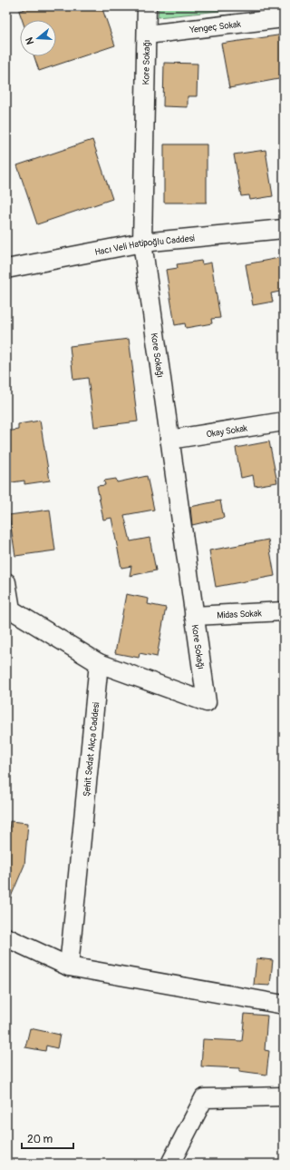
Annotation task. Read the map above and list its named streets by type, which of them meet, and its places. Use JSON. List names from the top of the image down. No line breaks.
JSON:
{"streets":{"street":["Yengeç Sokak","Kore Sokağı","Hacı Veli Hatipoğlu Caddesi","Okay Sokak","Midas Sokak","Şehit Sedat Akça Caddesi"]},"crossings":[["Yengeç Sokak","Kore Sokağı"],["Kore Sokağı","Hacı Veli Hatipoğlu Caddesi"],["Kore Sokağı","Okay Sokak"],["Kore Sokağı","Midas Sokak"],["Kore Sokağı","Şehit Sedat Akça Caddesi"]],"scale_bar":"20 m","north":"left"}
